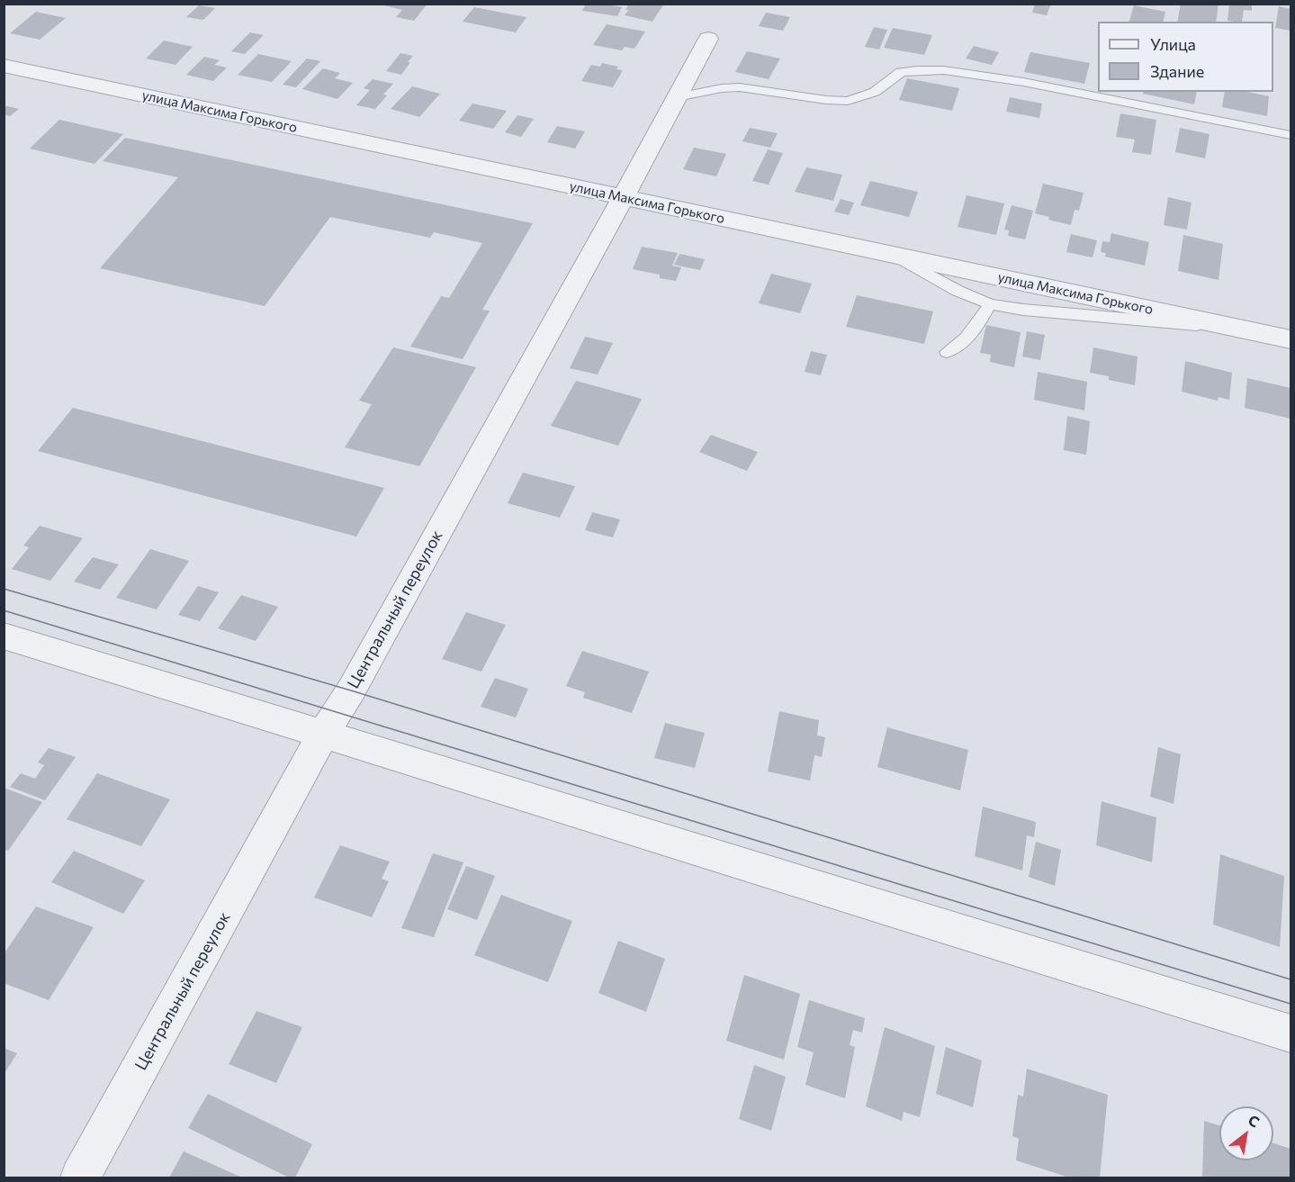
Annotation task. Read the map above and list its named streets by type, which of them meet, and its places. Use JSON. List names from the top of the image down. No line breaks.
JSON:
{"streets":{"street":["улица Максима Горького","Центральный переулок"]},"crossings":[["улица Максима Горького","Центральный переулок"]],"legend":["Улица","Здание"],"north":"top right"}
